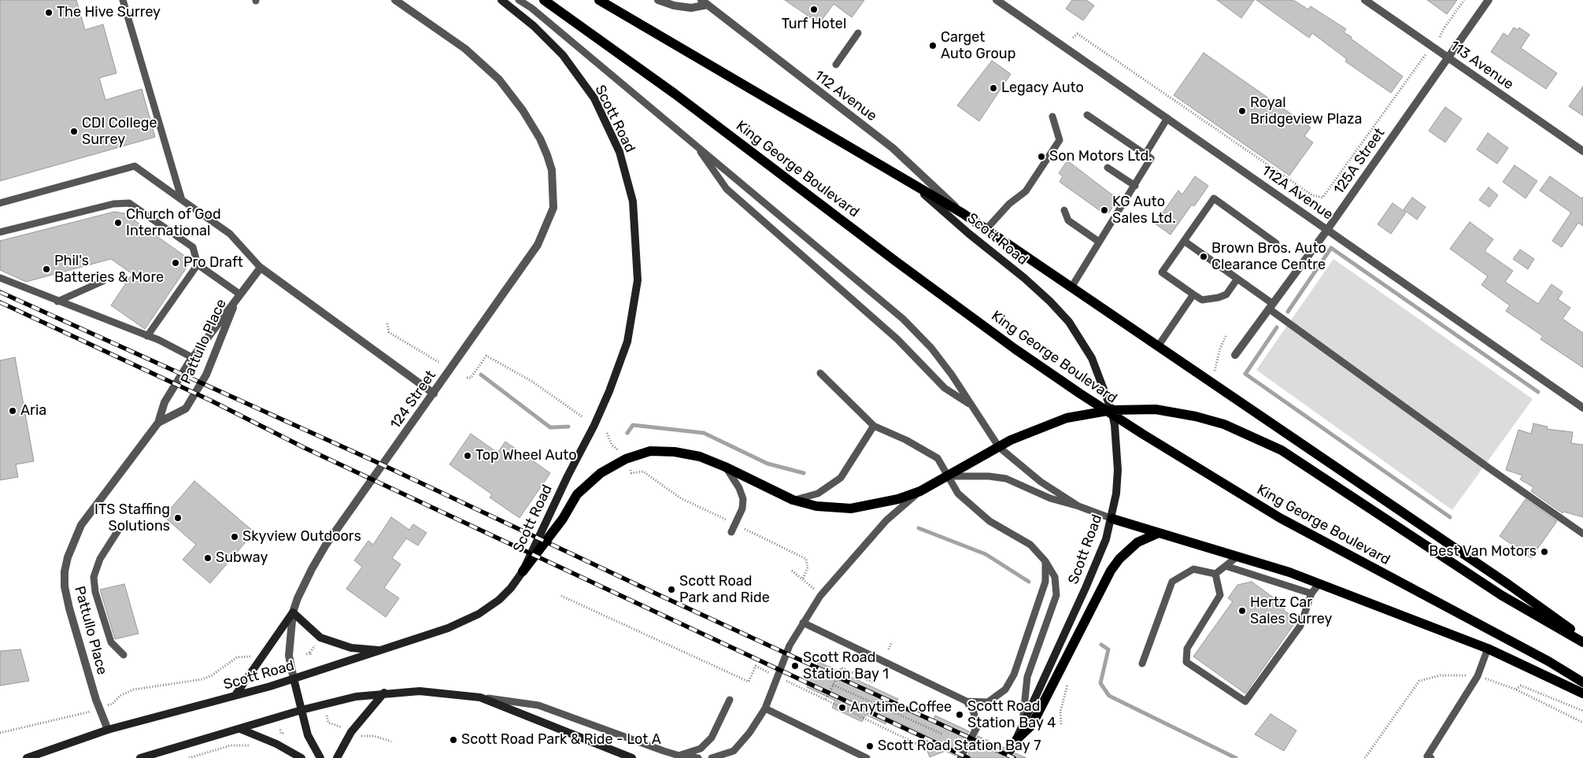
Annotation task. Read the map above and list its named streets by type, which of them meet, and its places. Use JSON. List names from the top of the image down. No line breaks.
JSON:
{"streets":{"main road":["Scott Road","King George Boulevard"],"street":["113 Avenue","112 Avenue","125A Street","112A Avenue","Pattullo Place","124 Street"]},"crossings":[["113 Avenue","125A Street"],["Scott Road","Pattullo Place"],["Scott Road","124 Street"],["125A Street","112A Avenue"]],"places":["Turf Hotel","The Hive Surrey","Carget Auto Group","Legacy Auto","Royal Bridgeview Plaza","CDI College Surrey","Son Motors Ltd.","KG Auto Sales Ltd.","Church of God International","Brown Bros. Auto Clearance Centre","Pro Draft","Phil's Batteries & More","Aria","Top Wheel Auto","ITS Staffing Solutions","Skyview Outdoors","Best Van Motors","Subway","Scott Road Park and Ride","Hertz Car Sales Surrey","Scott Road Station Bay 1","Anytime Coffee","Scott Road Station Bay 4","Scott Road Park & Ride - Lot A","Scott Road Station Bay 7"]}
